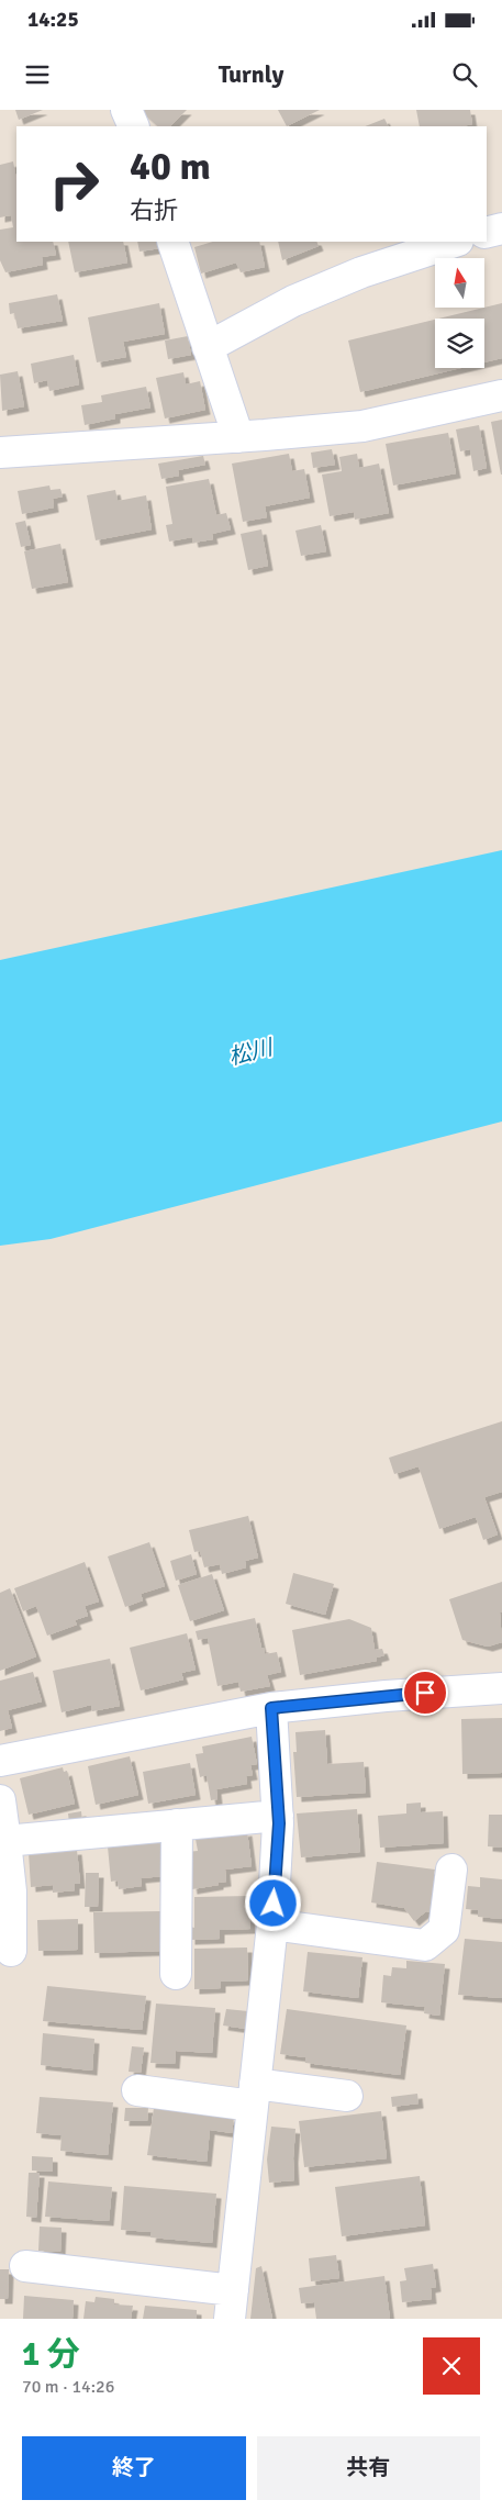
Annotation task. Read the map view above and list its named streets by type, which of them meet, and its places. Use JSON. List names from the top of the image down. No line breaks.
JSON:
{"water":["松川"],"north":"top","page":{"status":"14:25","header":"Turnly","turn":["40 m","右折"],"heading":["1 分","70 m · 14:26"],"buttons":["終了","共有"]}}
